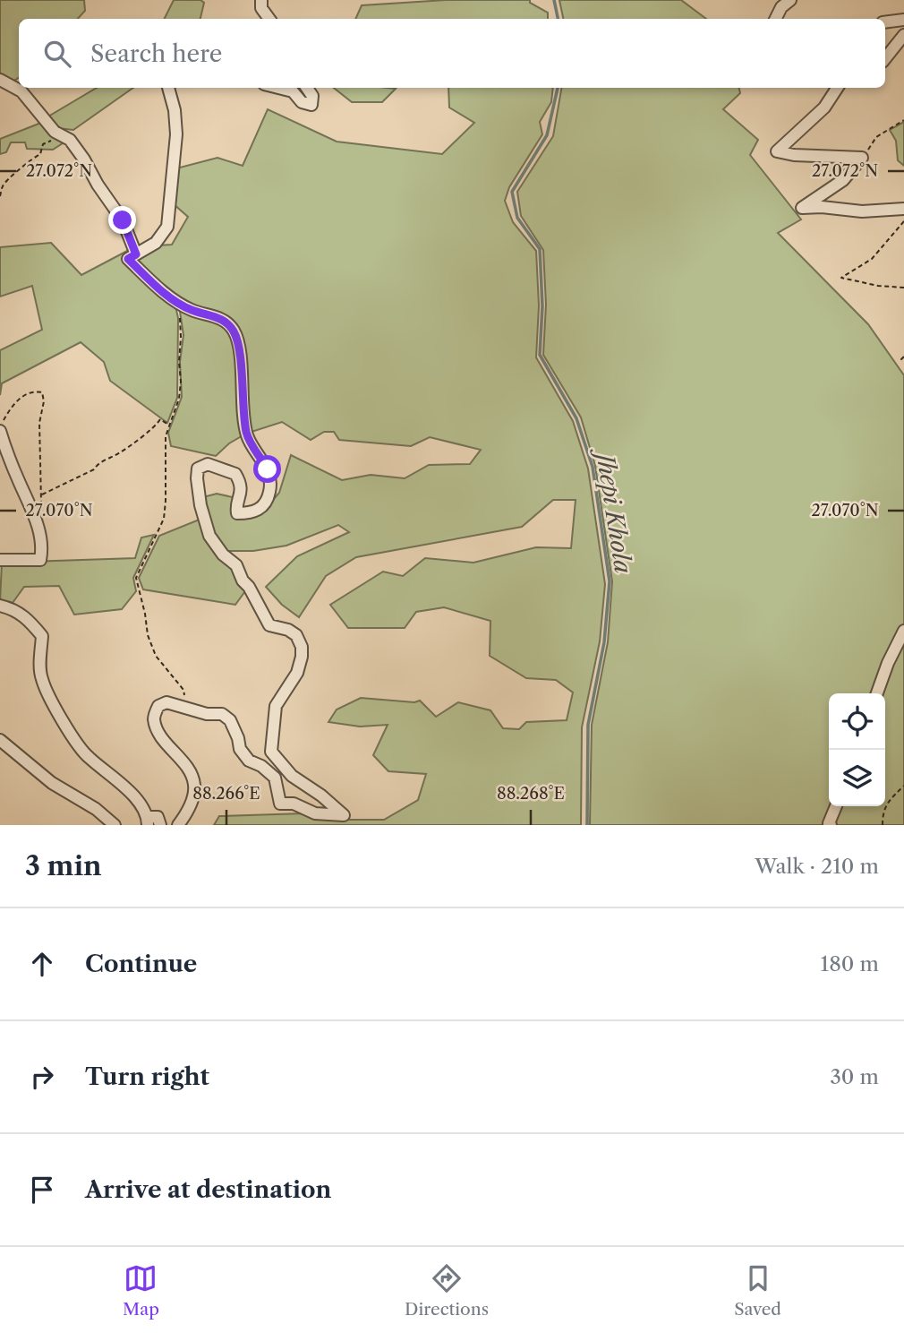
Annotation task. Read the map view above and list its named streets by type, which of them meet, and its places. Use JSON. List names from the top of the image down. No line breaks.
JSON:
{"water":["Jhepi Khola"],"page":{"search":"Search here","heading":["3 min","Walk · 210 m"],"list":[["Continue","180 m"],["Turn right","30 m"],"Arrive at destination"],"nav":["Map","Directions","Saved"]},"coordinates":["27.072°N","27.070°N","88.266°E","88.268°E"]}
